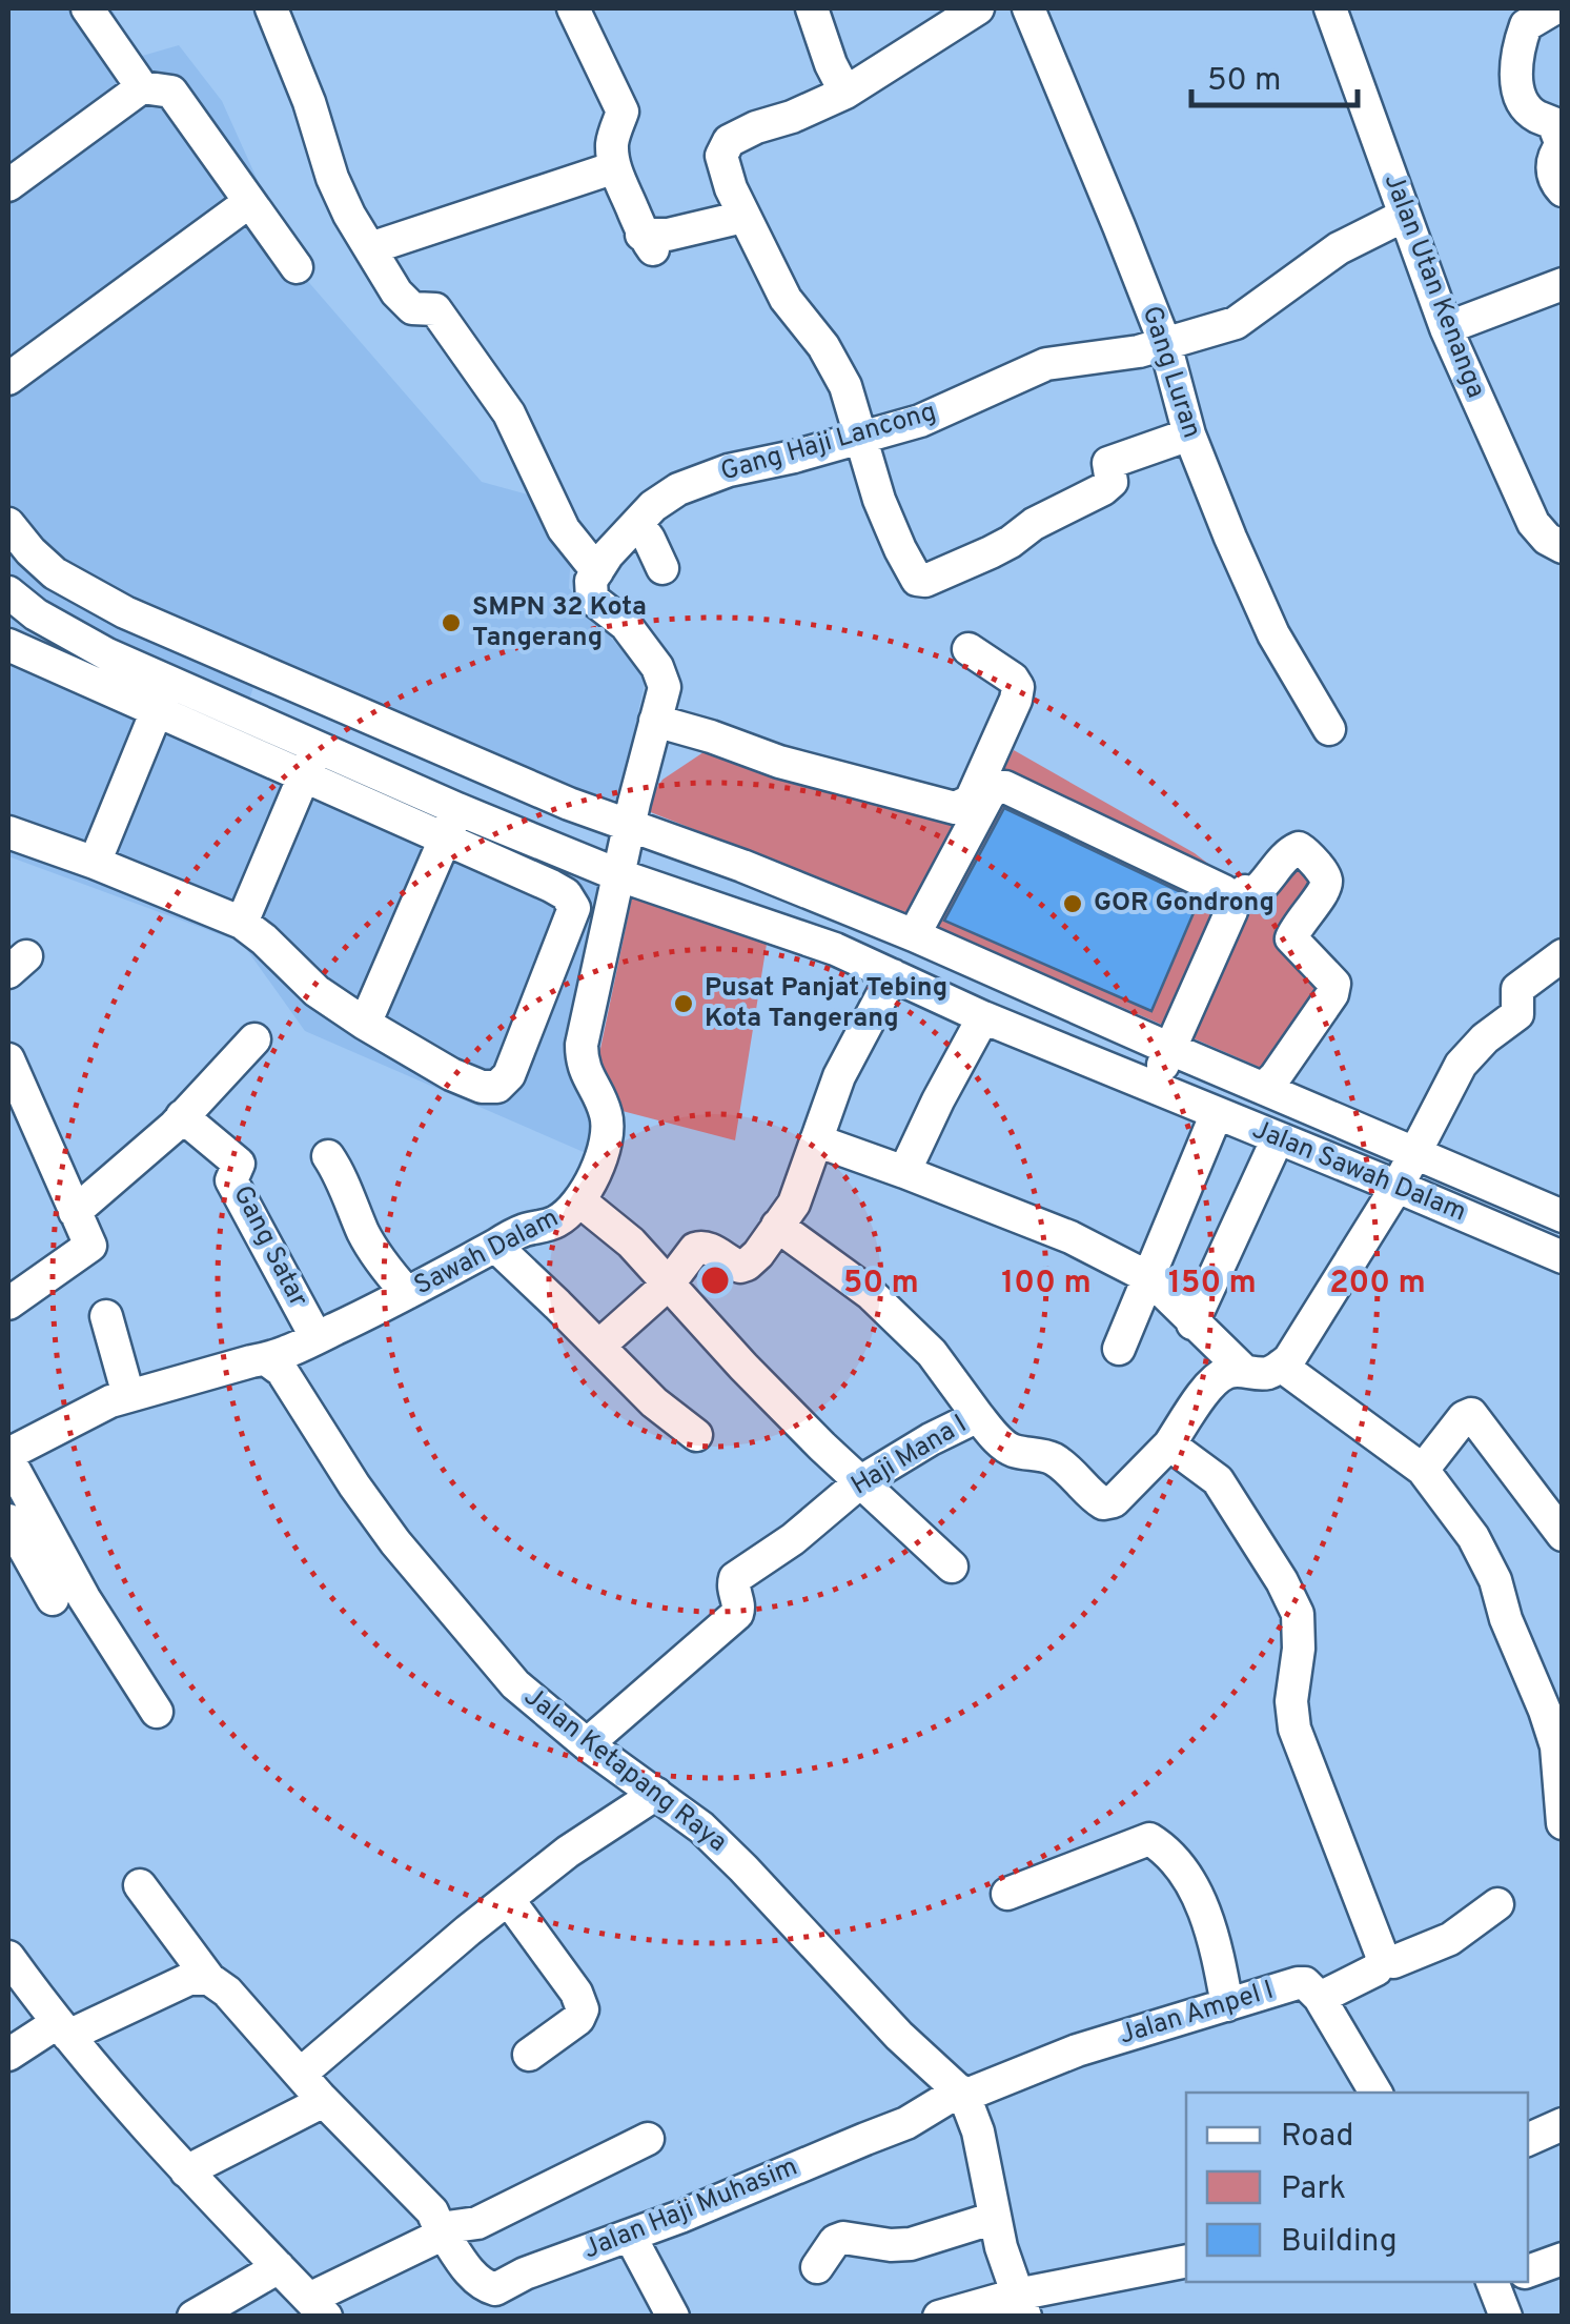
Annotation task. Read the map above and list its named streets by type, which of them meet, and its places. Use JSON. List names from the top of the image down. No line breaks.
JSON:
{"streets":{"street":["Jalan Utan Kenanga","Gang Luran","Gang Haji Lancong","Jalan Sawah Dalam","Gang Satar","Sawah Dalam","Haji Mana I","Jalan Ketapang Raya","Jalan Ampel I","Jalan Haji Muhasim"]},"crossings":[["Jalan Utan Kenanga","Gang Haji Lancong"],["Gang Luran","Gang Haji Lancong"],["Gang Satar","Sawah Dalam"],["Sawah Dalam","Jalan Ketapang Raya"],["Haji Mana I","Jalan Ketapang Raya"],["Jalan Ketapang Raya","Jalan Ampel I"],["Jalan Ketapang Raya","Jalan Haji Muhasim"],["Jalan Ampel I","Jalan Haji Muhasim"]],"places":["SMPN 32 Kota Tangerang","GOR Gondrong","Pusat Panjat Tebing Kota Tangerang"],"legend":["Road","Park","Building"],"scale_bar":"50 m","rings":["50 m","100 m","150 m","200 m"]}
